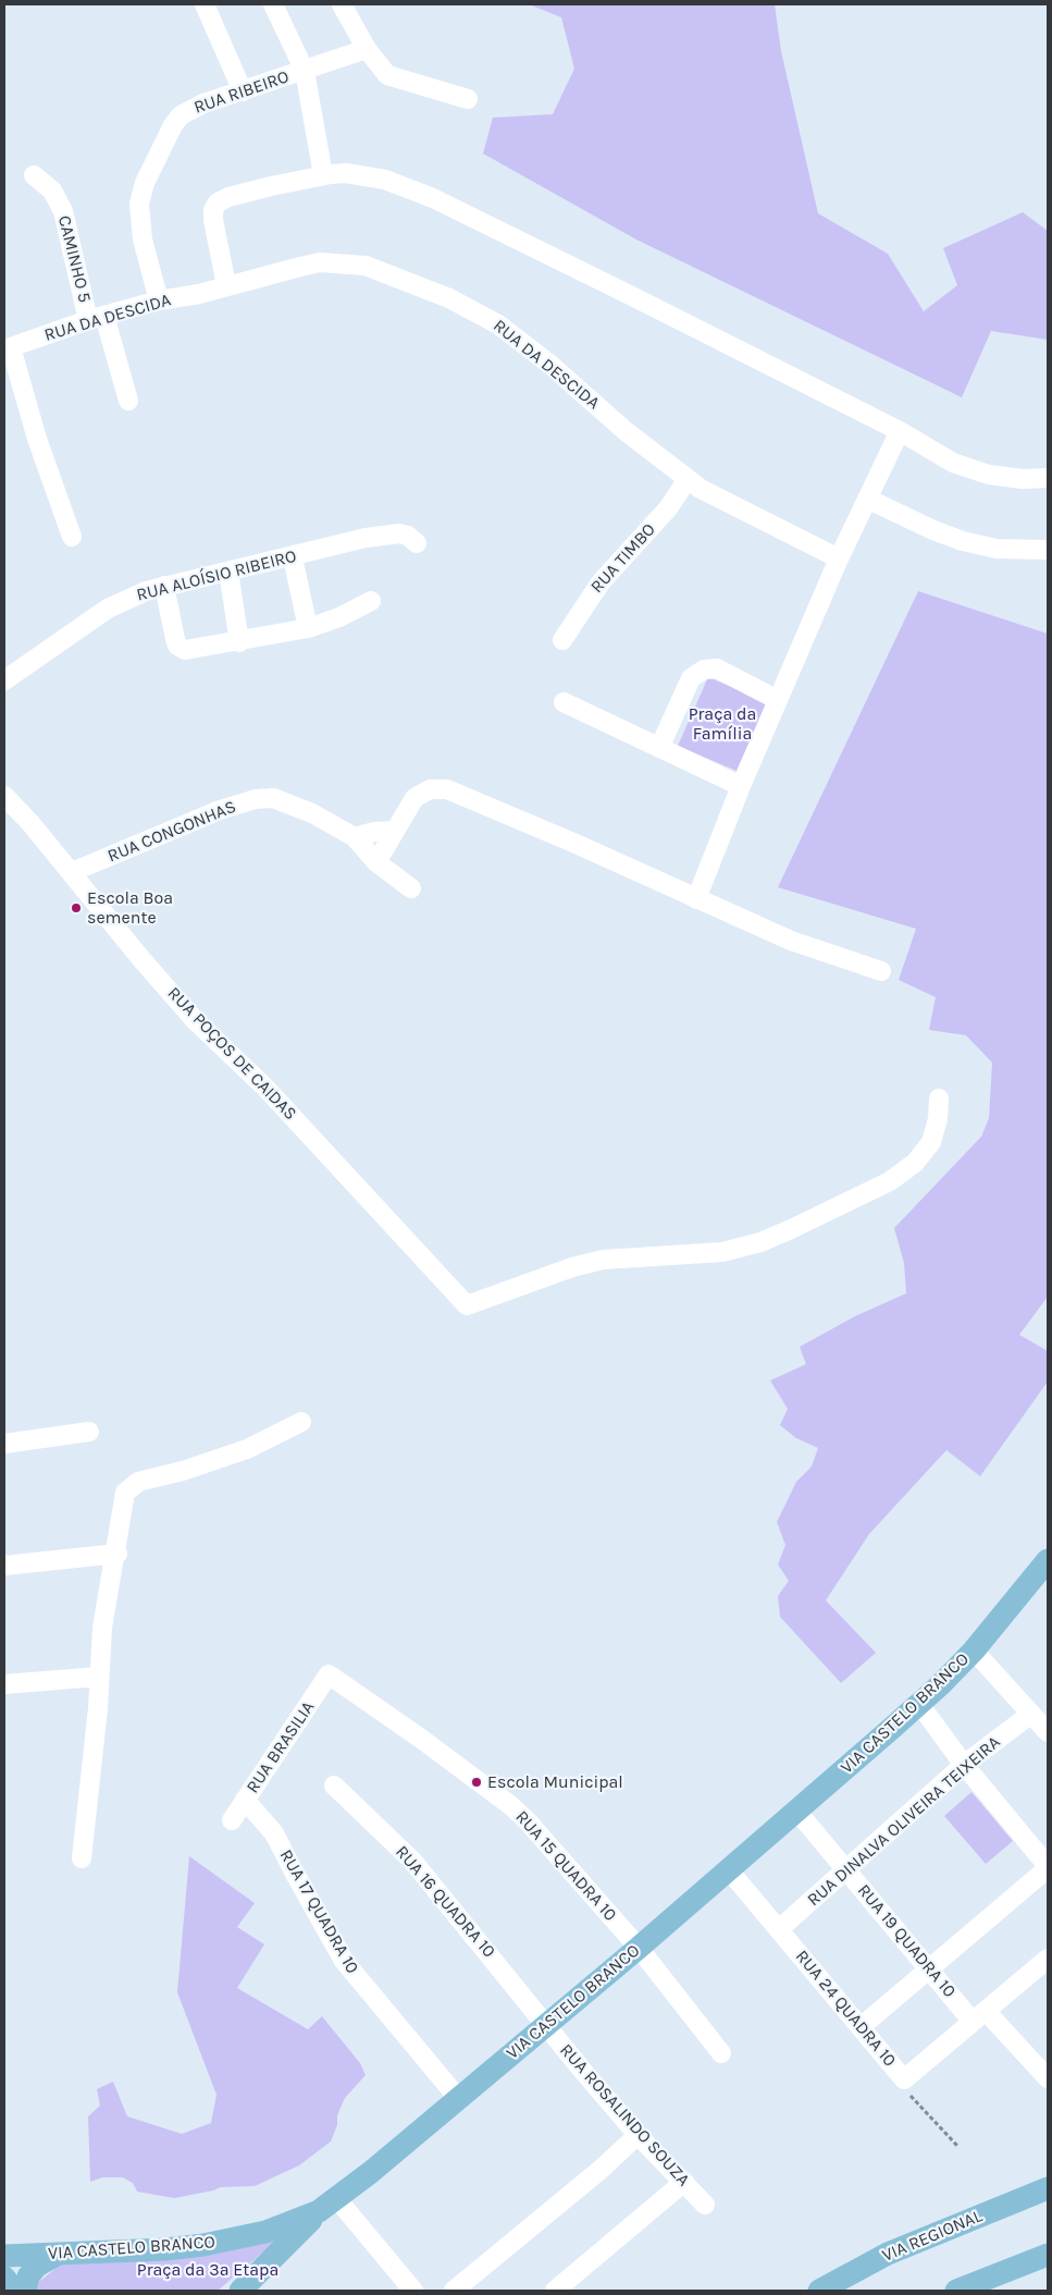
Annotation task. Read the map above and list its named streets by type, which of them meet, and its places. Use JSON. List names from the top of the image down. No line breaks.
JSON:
{"streets":{"main road":["VIA CASTELO BRANCO","VIA REGIONAL"],"street":["RUA RIBEIRO","CAMINHO 5","RUA DA DESCIDA","RUA TIMBO","RUA ALOÍSIO RIBEIRO","RUA CONGONHAS","RUA POÇOS DE CAIDAS","RUA BRASILIA","RUA DINALVA OLIVEIRA TEIXEIRA","RUA 15 QUADRA 10","RUA 16 QUADRA 10","RUA 17 QUADRA 10","RUA 19 QUADRA 10","RUA 24 QUADRA 10","RUA ROSALINDO SOUZA"]},"crossings":[["RUA RIBEIRO","RUA DA DESCIDA"],["CAMINHO 5","RUA DA DESCIDA"],["RUA DA DESCIDA","RUA TIMBO"],["RUA CONGONHAS","RUA POÇOS DE CAIDAS"],["VIA CASTELO BRANCO","RUA 15 QUADRA 10"],["VIA CASTELO BRANCO","RUA 16 QUADRA 10"],["VIA CASTELO BRANCO","RUA 17 QUADRA 10"],["VIA CASTELO BRANCO","RUA 19 QUADRA 10"],["VIA CASTELO BRANCO","RUA 24 QUADRA 10"],["VIA CASTELO BRANCO","RUA ROSALINDO SOUZA"],["RUA BRASILIA","RUA 15 QUADRA 10"],["RUA BRASILIA","RUA 17 QUADRA 10"],["RUA DINALVA OLIVEIRA TEIXEIRA","RUA 19 QUADRA 10"],["RUA DINALVA OLIVEIRA TEIXEIRA","RUA 24 QUADRA 10"],["RUA 16 QUADRA 10","RUA ROSALINDO SOUZA"]],"parks":["Praça da Família","Praça da 3ª Etapa"],"places":["Escola Boa semente","Escola Municipal"]}
